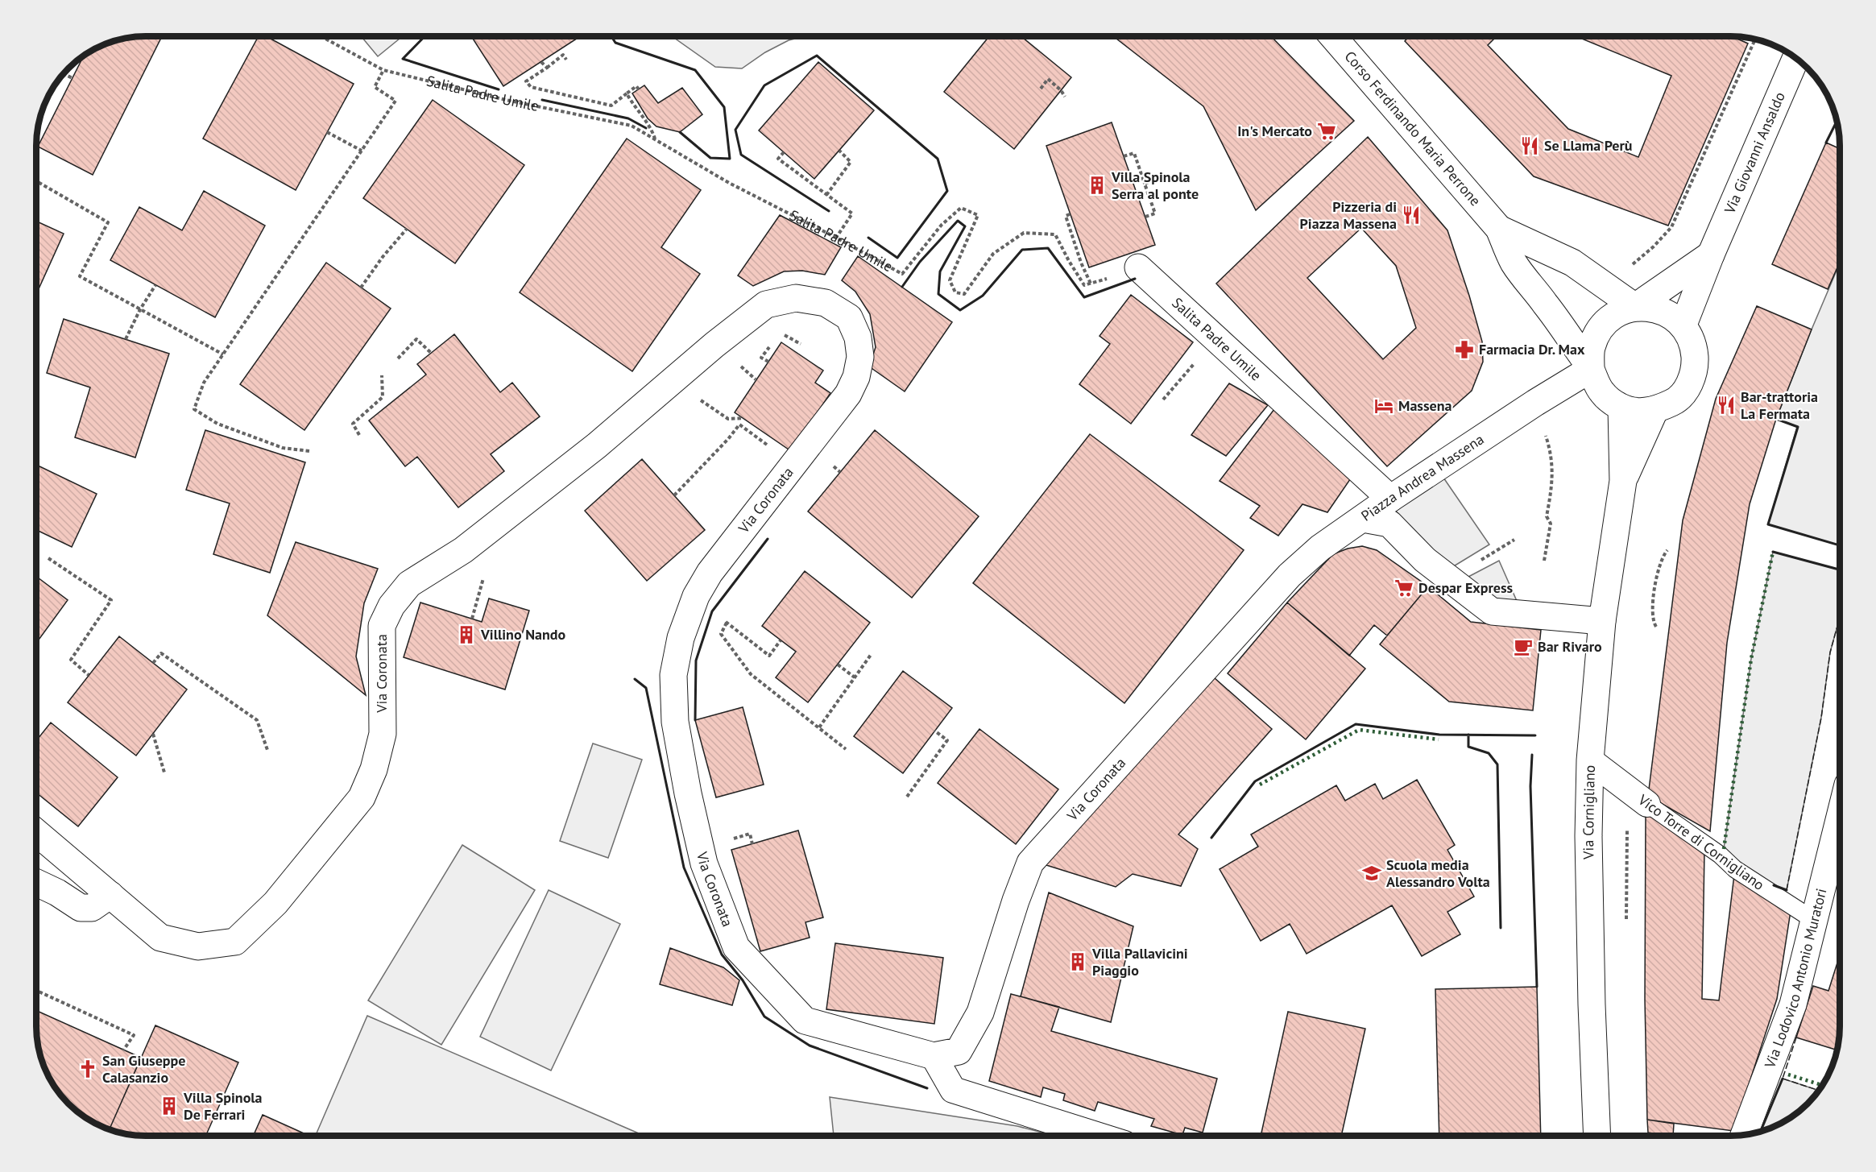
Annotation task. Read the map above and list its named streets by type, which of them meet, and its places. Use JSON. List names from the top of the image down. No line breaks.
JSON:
{"streets":{"street":["Salita Padre Umile","Corso Ferdinando Maria Perrone","Via Giovanni Ansaldo","Piazza Andrea Massena","Via Coronata","Via Cornigliano","Vico Torre di Cornigliano","Via Lodovico Antonio Muratori"]},"crossings":[["Salita Padre Umile","Piazza Andrea Massena"],["Corso Ferdinando Maria Perrone","Via Giovanni Ansaldo"],["Corso Ferdinando Maria Perrone","Piazza Andrea Massena"],["Corso Ferdinando Maria Perrone","Via Cornigliano"],["Via Giovanni Ansaldo","Piazza Andrea Massena"],["Via Giovanni Ansaldo","Via Cornigliano"],["Piazza Andrea Massena","Via Coronata"],["Piazza Andrea Massena","Via Cornigliano"],["Via Cornigliano","Vico Torre di Cornigliano"],["Vico Torre di Cornigliano","Via Lodovico Antonio Muratori"]],"places":{"supermarket":["In's Mercato","Despar Express"],"restaurant":["Se Llama Perù","Pizzeria di Piazza Massena","Bar-trattoria La Fermata"],"building":["Villa Spinola Serra al ponte","Villino Nando","Villa Pallavicini Piaggio","Villa Spinola De Ferrari"],"pharmacy":["Farmacia Dr. Max"],"hotel":["Massena"],"cafe":["Bar Rivaro"],"school or university":["Scuola media Alessandro Volta"],"church":["San Giuseppe Calasanzio"]}}
